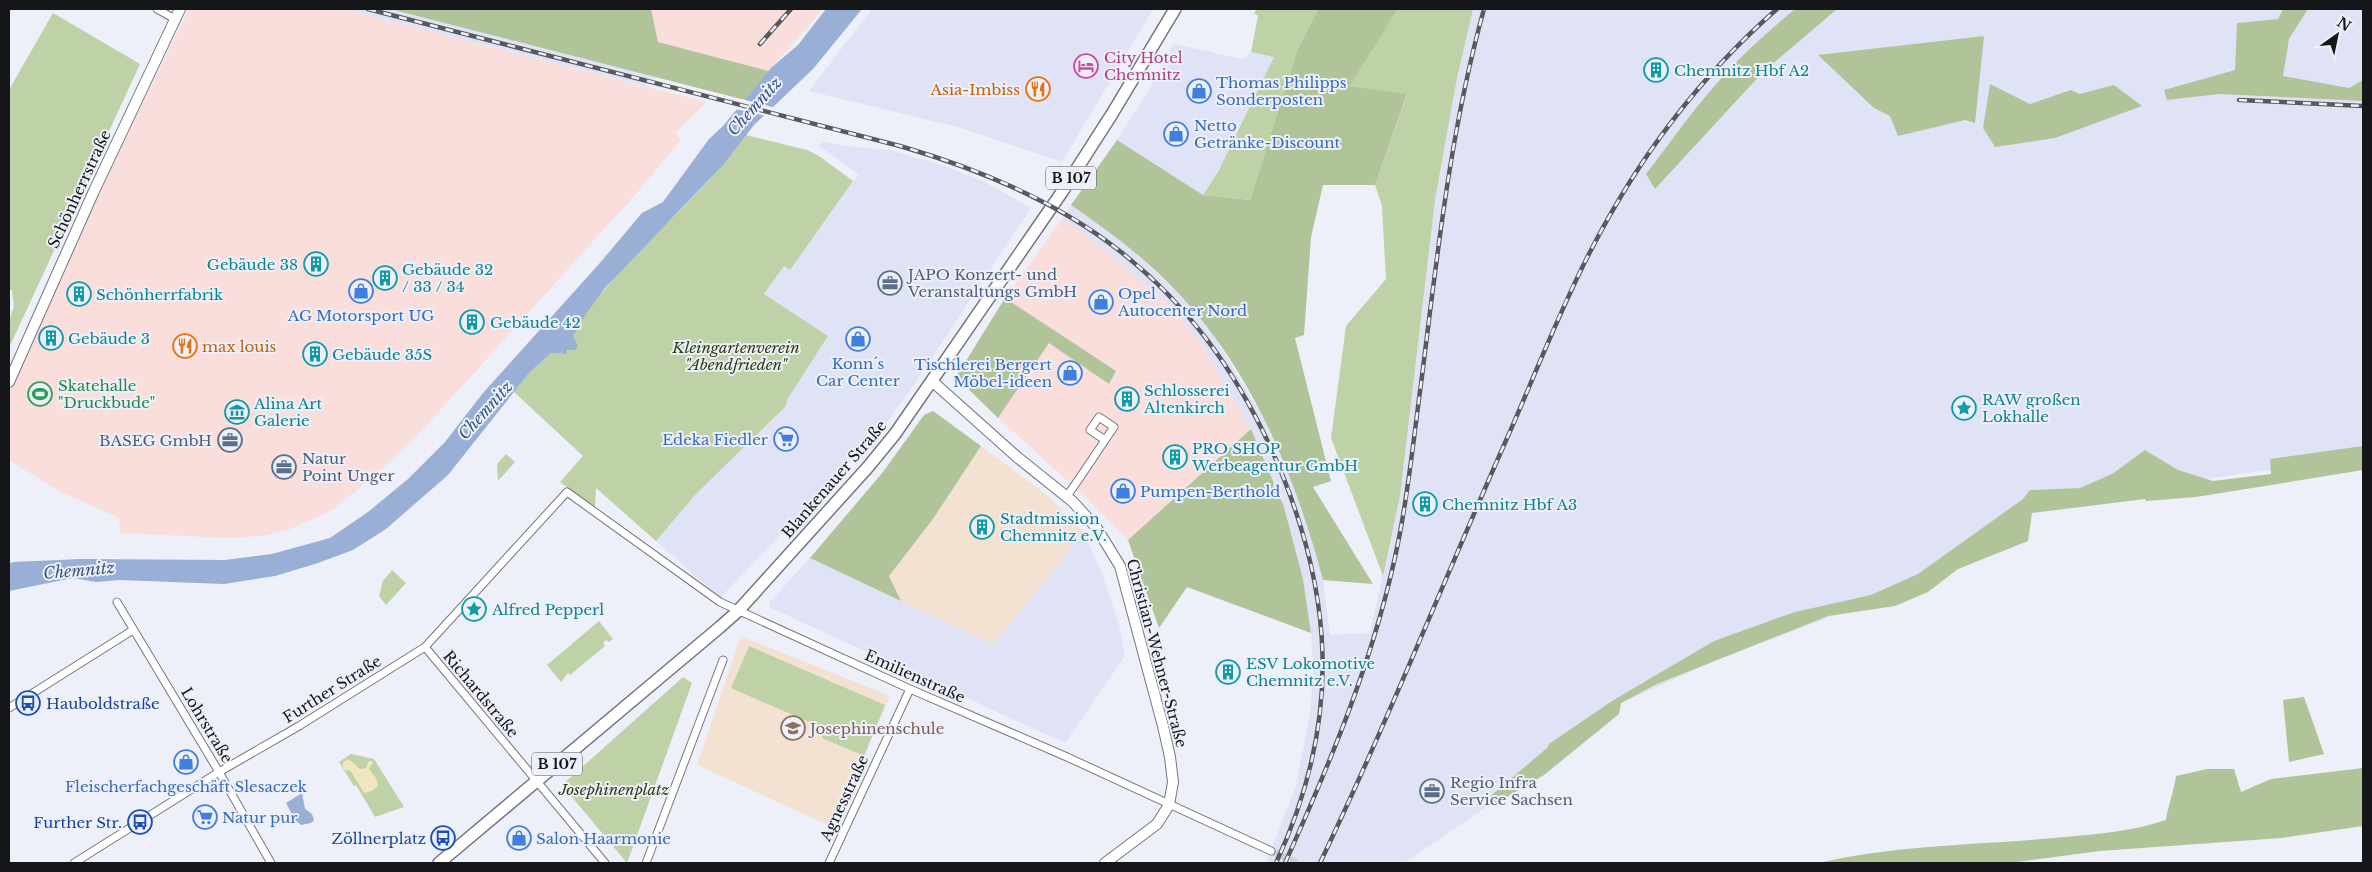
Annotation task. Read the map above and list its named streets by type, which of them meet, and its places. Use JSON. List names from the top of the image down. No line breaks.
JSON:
{"streets":{"main road":["B 107","Schönherrstraße","Blankenauer Straße","Christian-Wehner-Straße"],"street":["Emilienstraße","Further Straße","Richardstraße","Lohrstraße","Agnesstraße"]},"crossings":[["Blankenauer Straße","Christian-Wehner-Straße"],["Blankenauer Straße","Emilienstraße"],["Blankenauer Straße","Richardstraße"],["Christian-Wehner-Straße","Emilienstraße"],["Emilienstraße","Further Straße"],["Emilienstraße","Agnesstraße"],["Further Straße","Richardstraße"],["Further Straße","Lohrstraße"]],"water":["Chemnitz"],"parks":["Kleingartenverein \"Abendfrieden\"","Josephinenplatz"],"places":{"hotel":["City Hotel Chemnitz"],"building":["Chemnitz Hbf A2","Gebäude 38","Gebäude 32 / 33 / 34","Schönherrfabrik","Gebäude 42","Gebäude 3","Gebäude 35S","Schlosserei Altenkirch","PRO SHOP Werbeagentur GmbH","Chemnitz Hbf A3","Stadtmission Chemnitz e.V.","ESV Lokomotive Chemnitz e.V."],"restaurant":["Asia-Imbiss","max louis"],"shop":["Thomas Philipps Sonderposten","Netto Getränke-Discount","AG Motorsport UG","Opel Autocenter Nord","Konn´s Car Center","Tischlerei Bergert Möbel-ideen","Pumpen-Berthold","Fleischerfachgeschäft Slesaczek","Salon Haarmonie"],"office":["JAPO Konzert- und Veranstaltungs GmbH","BASEG GmbH","Natur Point Unger","Regio Infra Service Sachsen"],"sports":["Skatehalle \"Druckbude\""],"place":["RAW großen Lokhalle","Alfred Pepperl"],"museum":["Alina Art Galerie"],"supermarket":["Edeka Fiedler","Natur pur"],"bus stop":["Hauboldstraße","Further Str.","Zöllnerplatz"],"school or university":["Josephinenschule"]},"north":"top right"}
